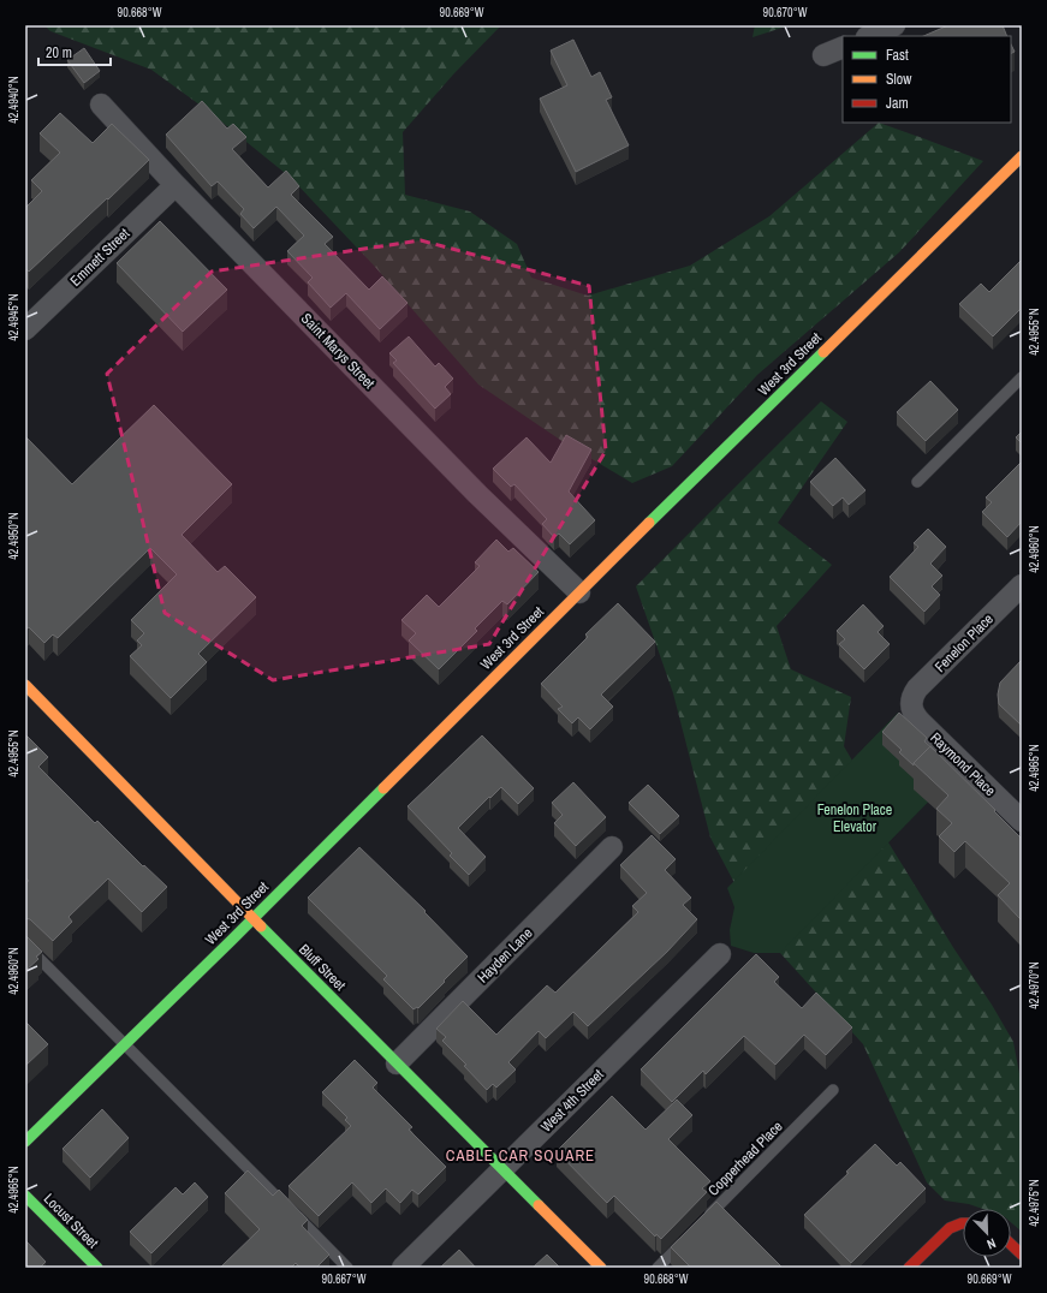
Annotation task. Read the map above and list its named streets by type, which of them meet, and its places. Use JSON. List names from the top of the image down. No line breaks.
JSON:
{"streets":{"street":["Emmett Street","Saint Marys Street","West 3rd Street","Fenelon Place","Raymond Place","Hayden Lane","Bluff Street","West 4th Street","Locust Street"],"lane":["Copperhead Place"]},"crossings":[["Emmett Street","Saint Marys Street"],["Saint Marys Street","West 3rd Street"],["West 3rd Street","Bluff Street"],["Fenelon Place","Raymond Place"],["Hayden Lane","Bluff Street"],["Bluff Street","West 4th Street"]],"districts":["CABLE CAR SQUARE"],"parks":["Fenelon Place Elevator"],"legend":["Fast","Slow","Jam"],"scale_bar":"20 m","north":"bottom right","coordinates":["90.668°W","90.669°W","90.670°W","42.4940°N","42.4945°N","42.4955°N","42.4950°N","42.4960°N","42.4965°N","42.4970°N","42.4975°N","90.667°W"]}
